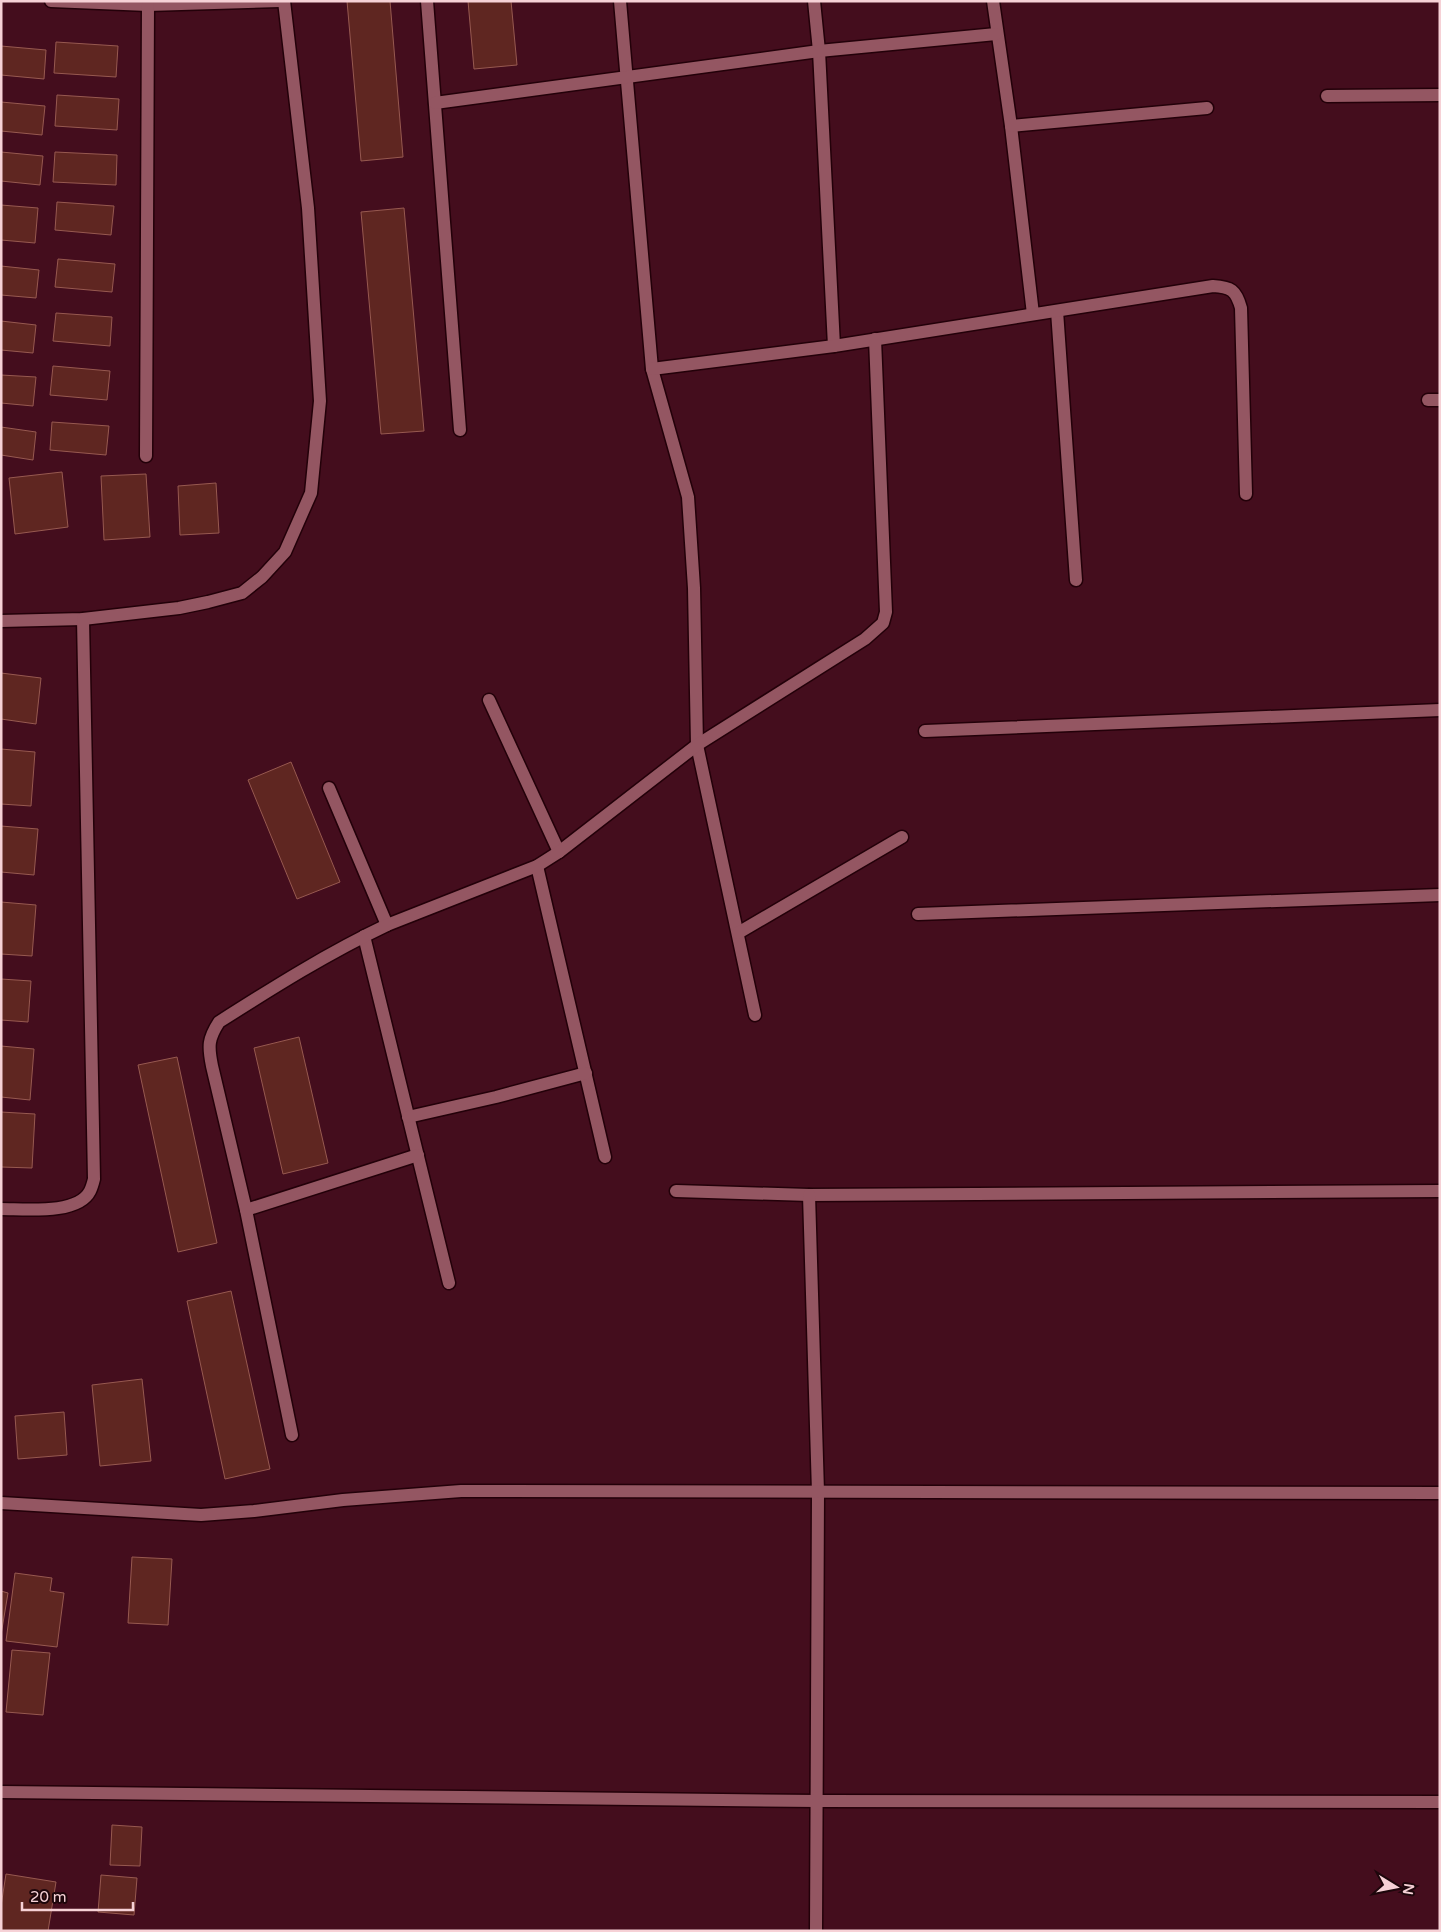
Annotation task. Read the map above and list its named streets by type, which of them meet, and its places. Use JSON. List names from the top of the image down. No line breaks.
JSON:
{"scale_bar":"20 m","north":"right"}
